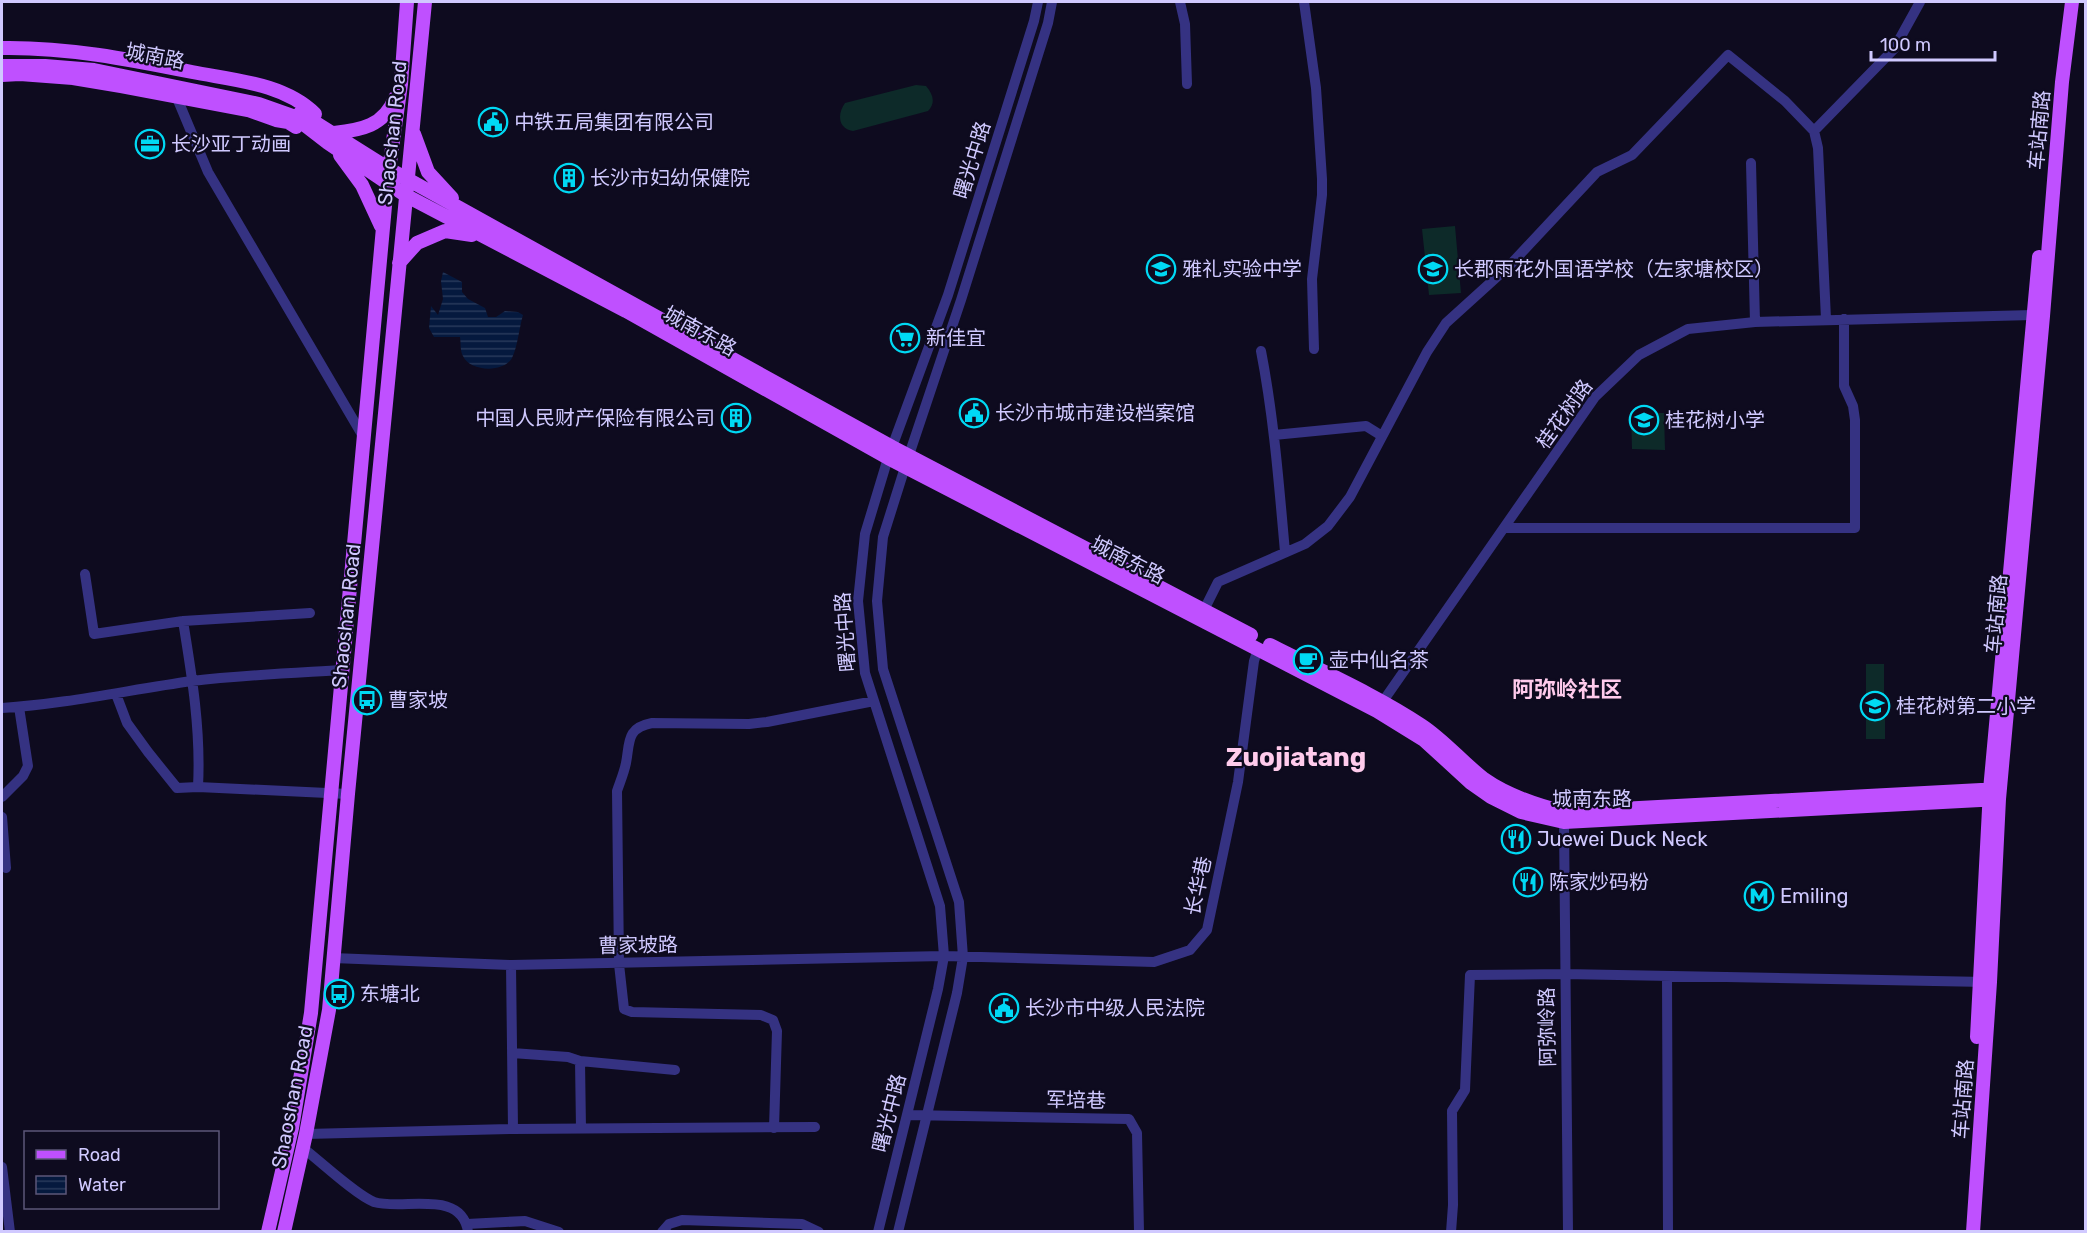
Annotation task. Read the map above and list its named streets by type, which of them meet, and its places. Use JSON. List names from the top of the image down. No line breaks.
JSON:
{"streets":{"main road":["城南路","车站南路","Shaoshan Road","城南东路"],"street":["曙光中路","桂花树路","长华巷","曹家坡路","阿弥岭路","军培巷"]},"crossings":[["城南路","城南东路"],["车站南路","城南东路"],["车站南路","桂花树路"],["Shaoshan Road","城南东路"],["Shaoshan Road","曹家坡路"],["曙光中路","城南东路"],["曙光中路","长华巷"],["曙光中路","曹家坡路"],["曙光中路","军培巷"],["城南东路","桂花树路"],["城南东路","长华巷"],["城南东路","阿弥岭路"],["长华巷","曹家坡路"]],"districts":["阿弥岭社区","Zuojiatang"],"places":{"public building":["中铁五局集团有限公司","长沙市城市建设档案馆","长沙市中级人民法院"],"office":["长沙亚丁动画"],"building":["长沙市妇幼保健院","中国人民财产保险有限公司"],"school or university":["雅礼实验中学","长郡雨花外国语学校（左家塘校区）","桂花树小学","桂花树第二小学"],"supermarket":["新佳宜"],"cafe":["壶中仙名茶"],"bus stop":["曹家坡","东塘北"],"restaurant":["Juewei Duck Neck","陈家炒码粉"],"metro station":["Emiling"]},"legend":["Road","Water"],"scale_bar":"100 m"}
